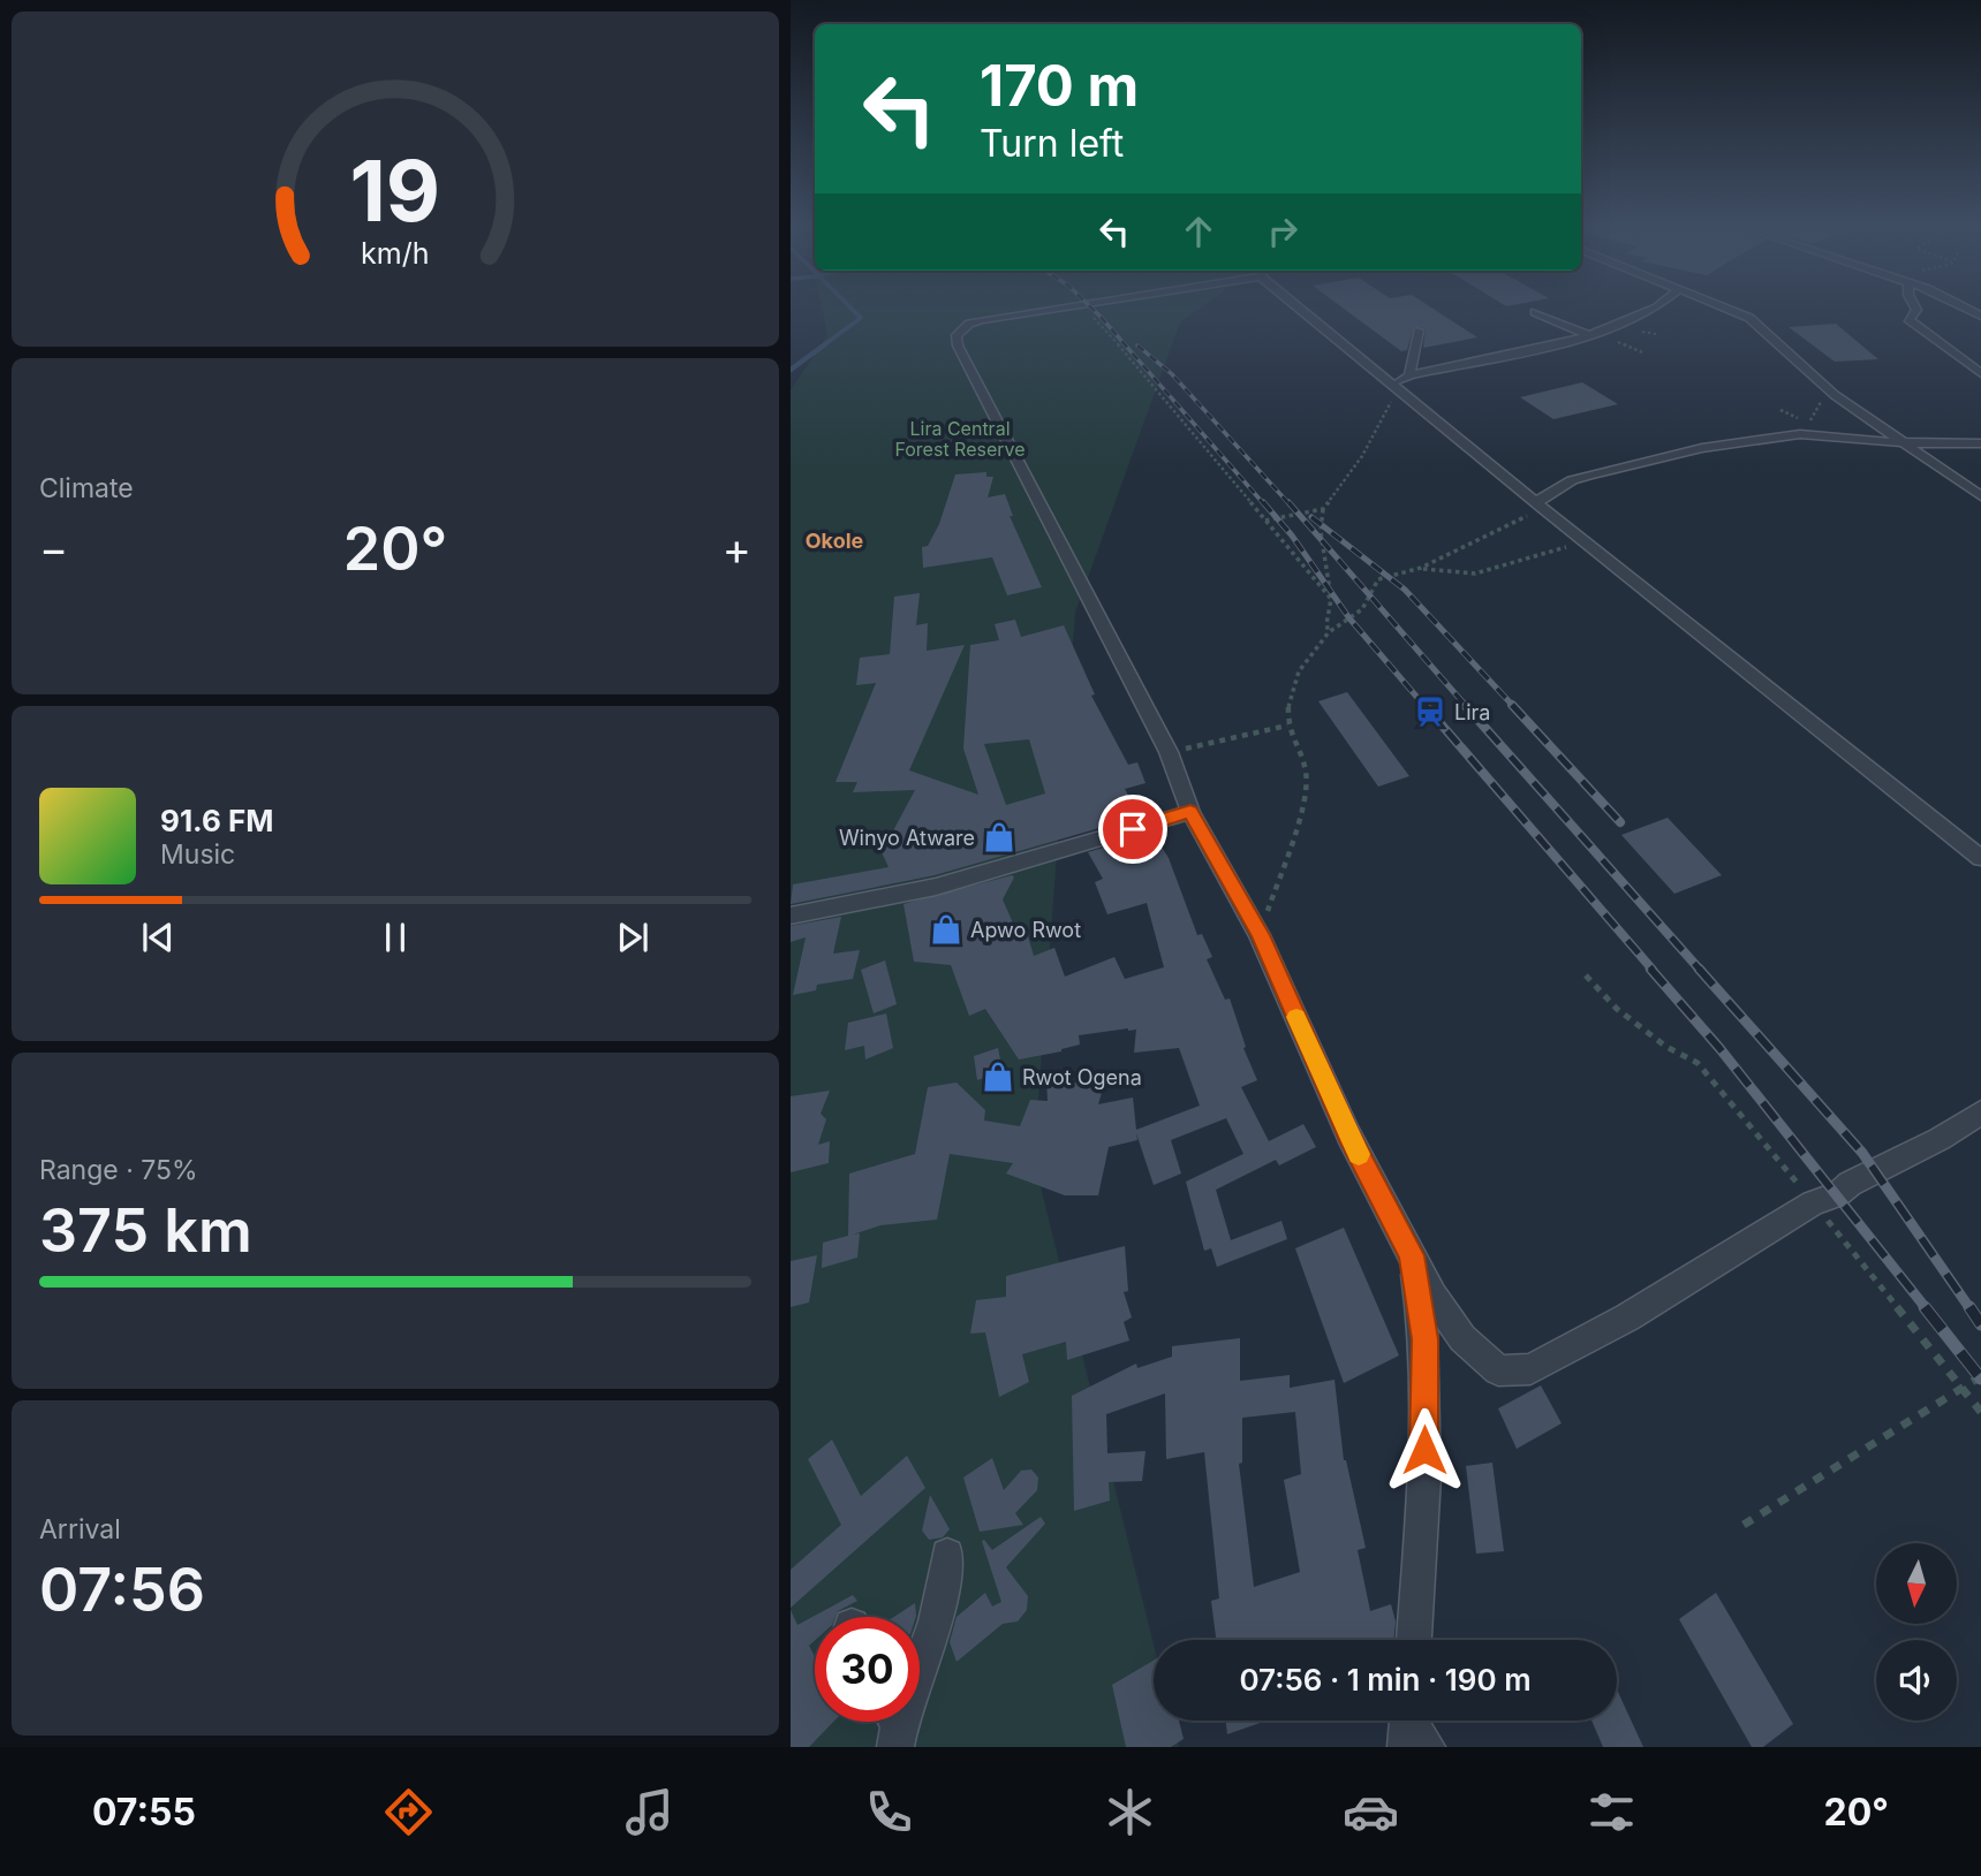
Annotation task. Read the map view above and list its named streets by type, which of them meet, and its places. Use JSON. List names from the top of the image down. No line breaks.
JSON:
{"districts":["Okole"],"parks":["Lira Central Forest Reserve"],"places":{"station":["Lira"],"shop":["Winyo Atware","Apwo Rwot","Rwot Ogena"]},"north":"bottom","page":{"turn":["170 m","Turn left"],"tile":["Climate",["Range · 75%","375 km"],["Arrival","07:56"]],"heat":["−","20°","+"],"song":["91.6 FM","Music"],"limit":"30","trip":"07:56 · 1 min · 190 m","tabs":["07:55","20°"],"gauge":["19","km/h"]}}
